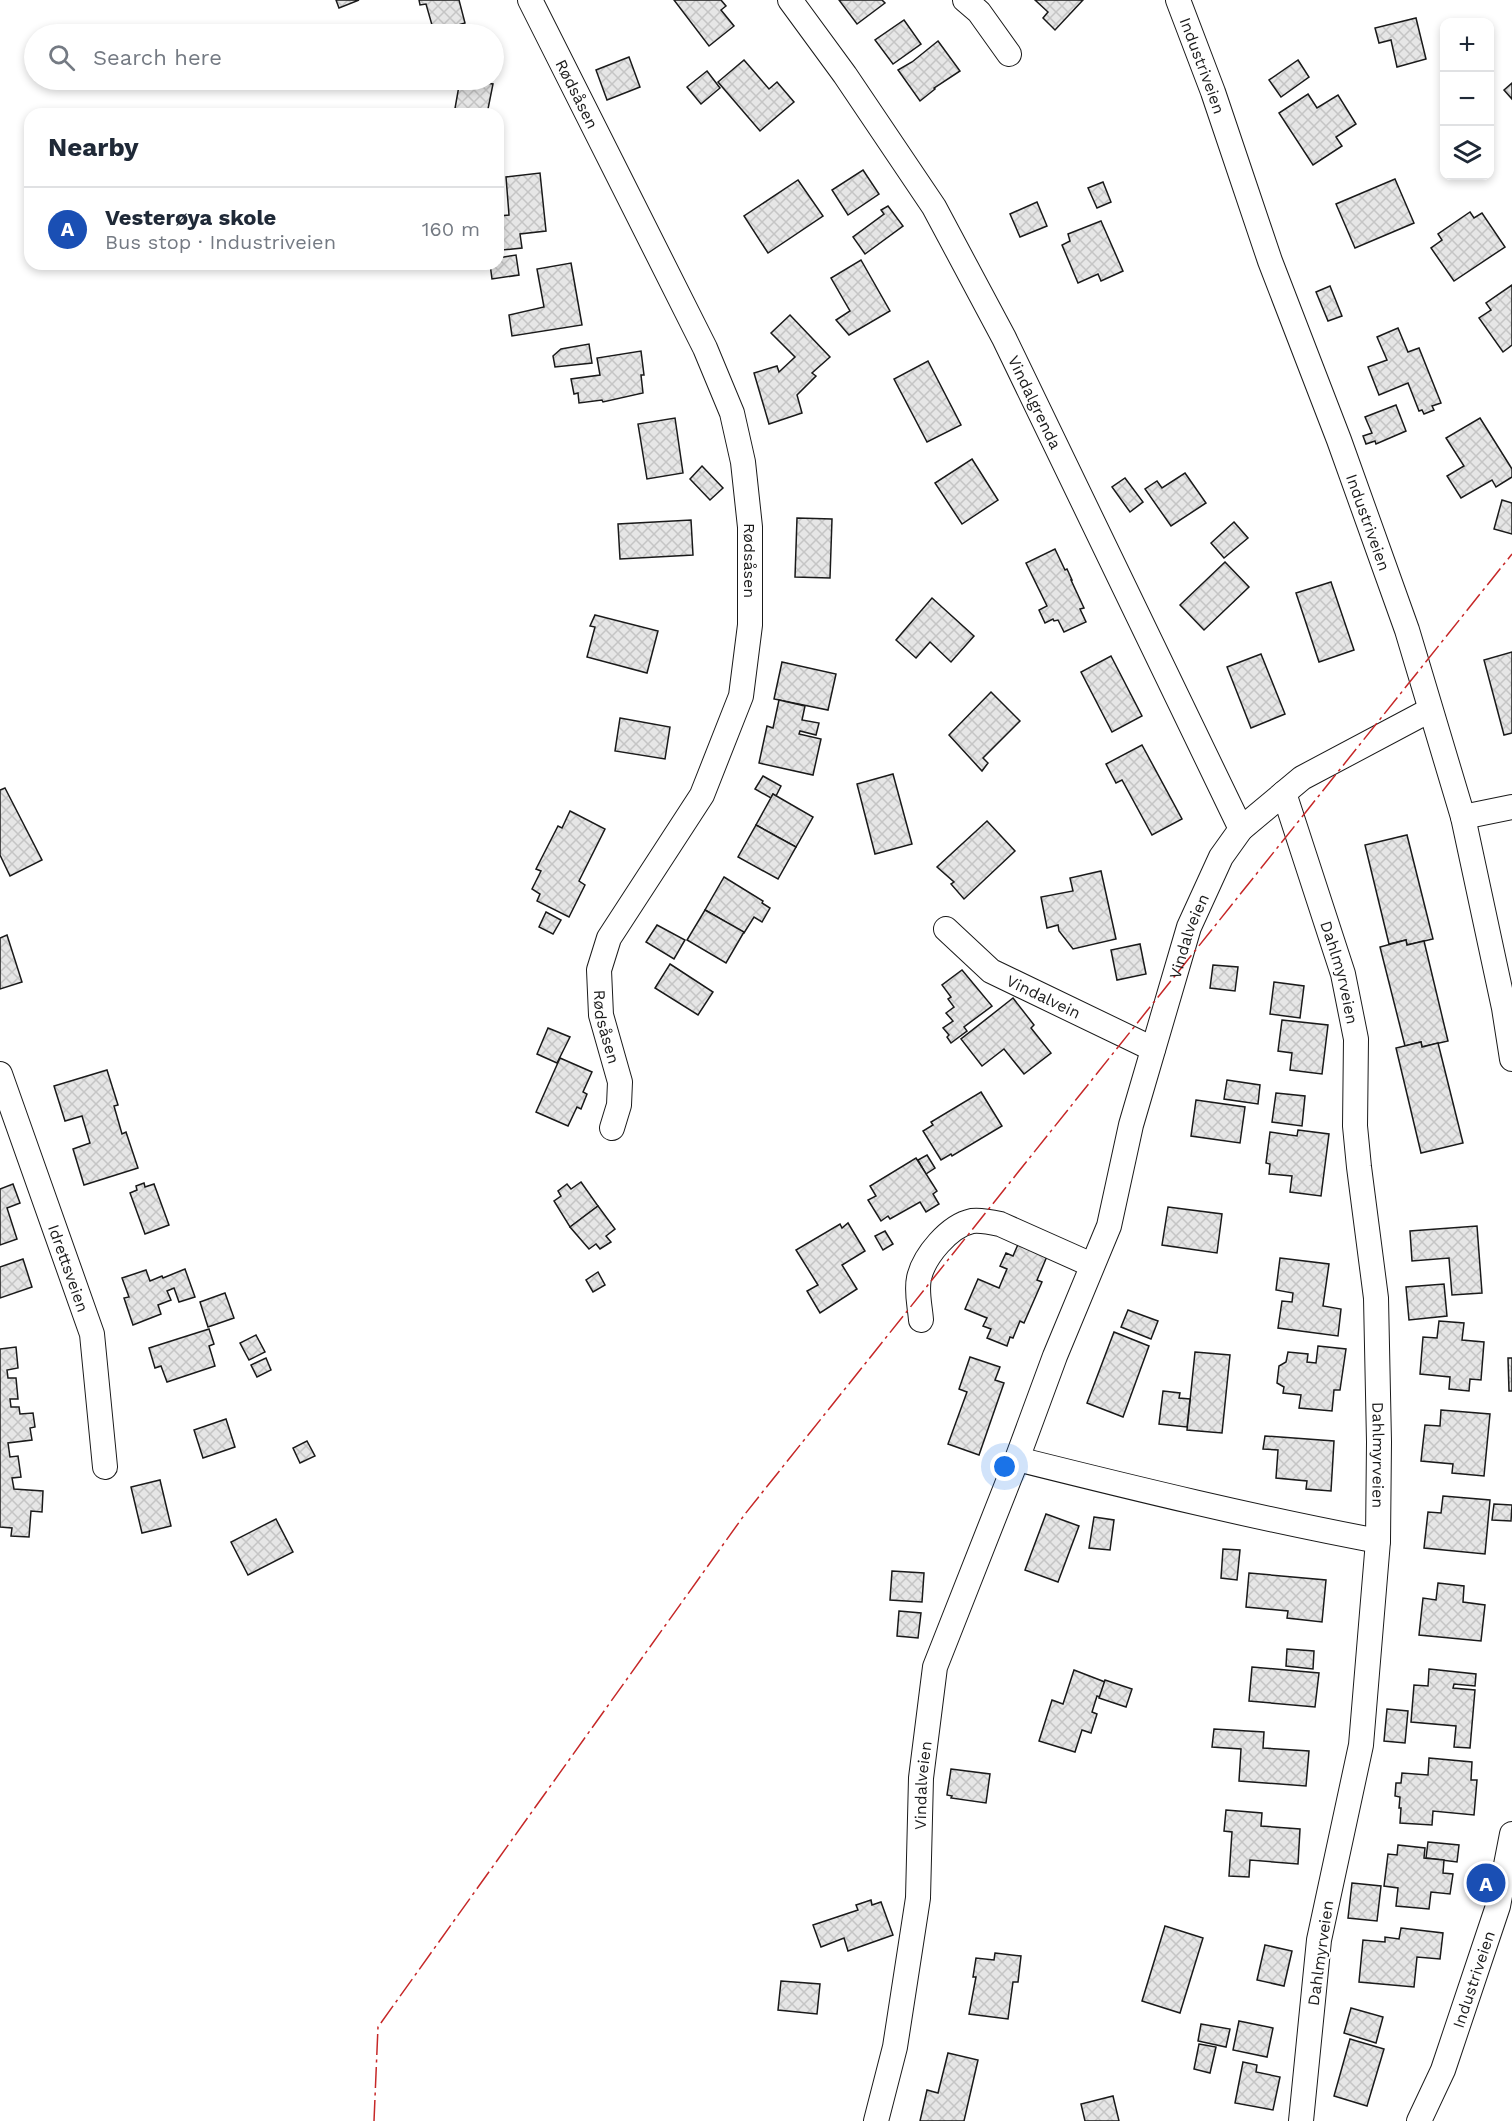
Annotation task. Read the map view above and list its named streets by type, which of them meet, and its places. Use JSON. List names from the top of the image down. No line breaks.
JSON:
{"streets":{"street":["Industriveien","Rødsåsen","Vindalgrenda","Vindalveien","Dahlmyrveien","Vindalvein","Idrettsveien"]},"crossings":[["Industriveien","Vindalveien"],["Vindalgrenda","Vindalveien"],["Vindalveien","Dahlmyrveien"],["Vindalveien","Vindalvein"]],"page":{"map_buttons":["+","−"],"search":"Search here","heading":"Nearby","list":[{"mark":"A","name":"Vesterøya skole","note":"Bus stop · Industriveien","value":"160 m"}],"pins":"A"}}
